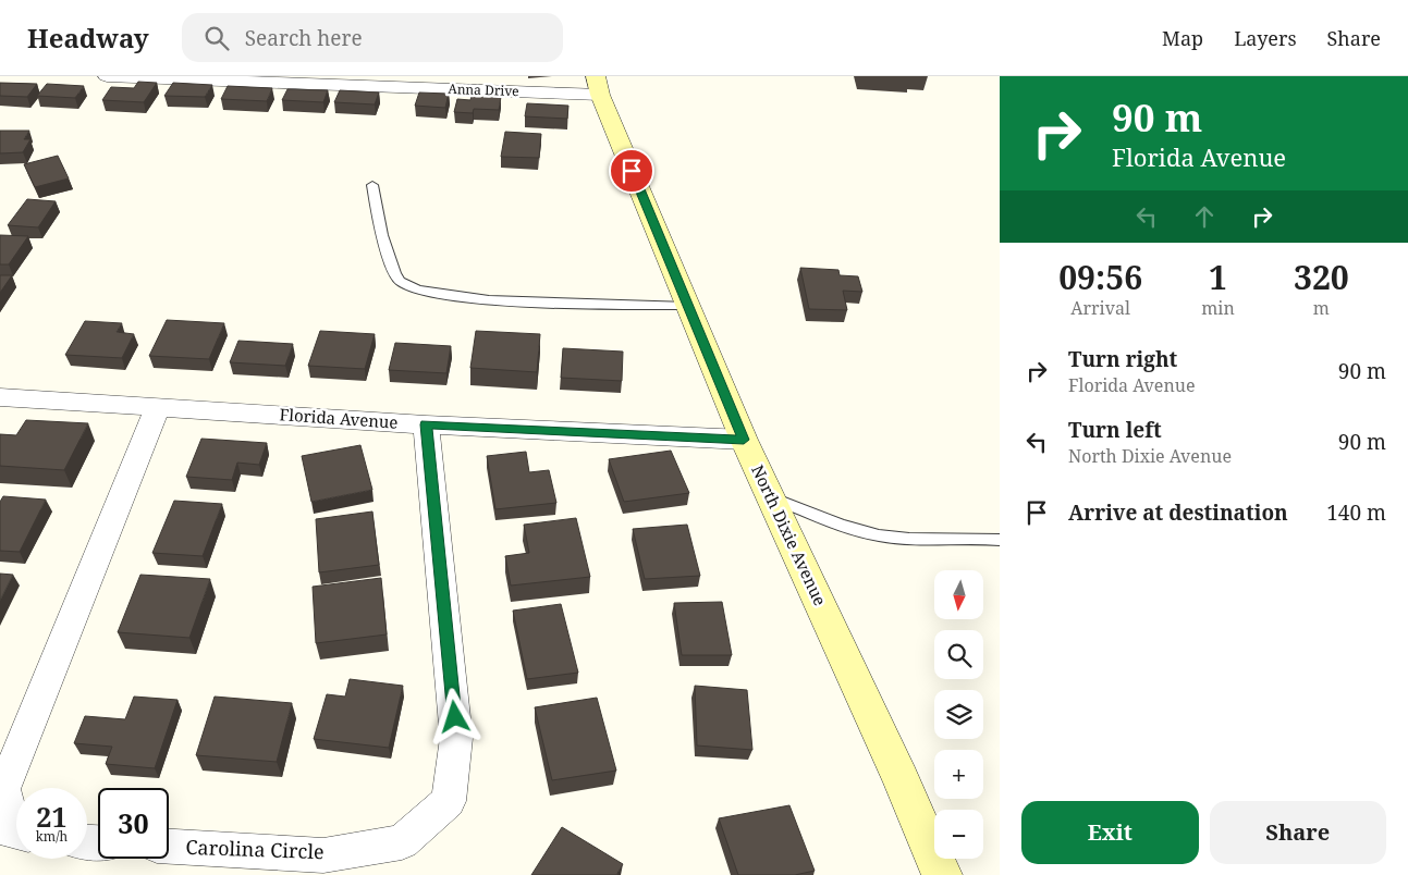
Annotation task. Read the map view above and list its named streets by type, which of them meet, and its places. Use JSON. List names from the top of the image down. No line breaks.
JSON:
{"streets":{"street":["Anna Drive","Florida Avenue","North Dixie Avenue","Carolina Circle"]},"crossings":[["Anna Drive","North Dixie Avenue"],["Florida Avenue","North Dixie Avenue"],["Florida Avenue","Carolina Circle"]],"north":"bottom","page":{"header":"Headway","search":"Search here","nav":["Map","Layers","Share"],"turn":["90 m","Florida Avenue"],"eta":["09:56","Arrival","1","min","320","m"],"list":[{"name":"Turn right","note":"Florida Avenue","value":"90 m"},{"name":"Turn left","note":"North Dixie Avenue","value":"90 m"},{"name":"Arrive at destination","value":"140 m"}],"map_buttons":["+","−"],"speed":"21 km/h","limit":"30","buttons":["Exit","Share"]}}
